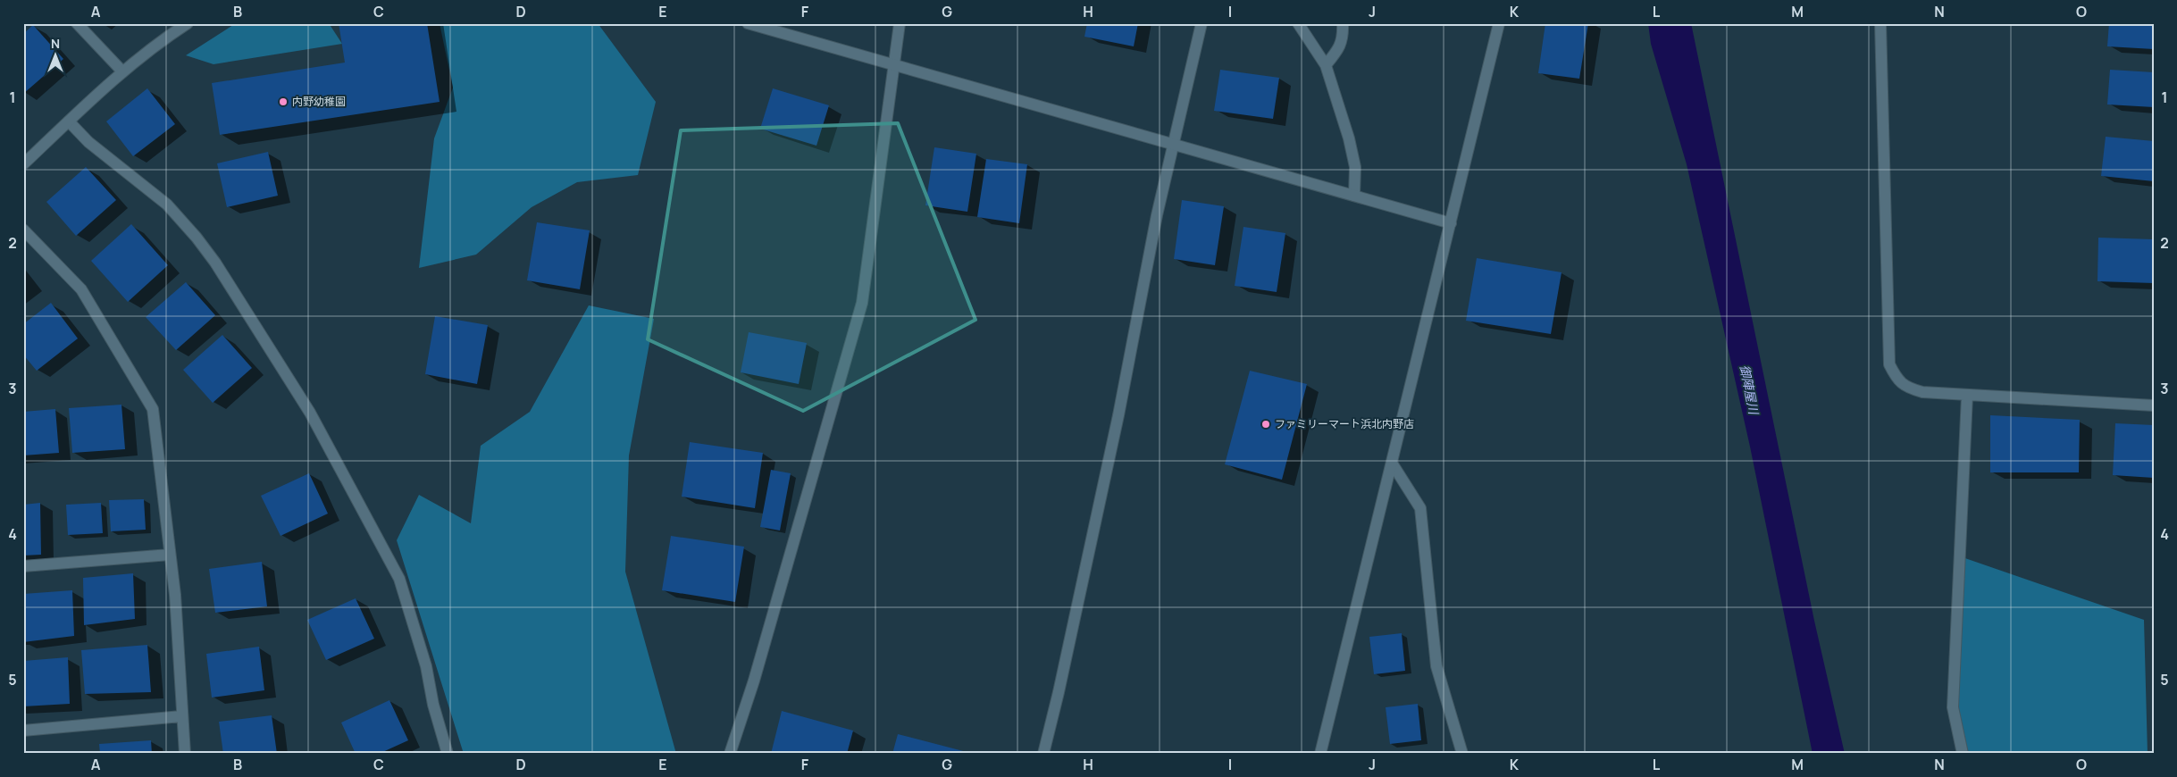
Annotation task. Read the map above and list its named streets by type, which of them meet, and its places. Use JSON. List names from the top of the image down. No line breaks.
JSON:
{"water":["御陣屋川"],"places":["内野幼稚園","ファミリーマート浜北内野店"],"north":"top","grid":{"columns":["A","B","C","D","E","F","G","H","I","J","K","L","M","N","O"],"rows":["1","2","3","4","5"]}}
